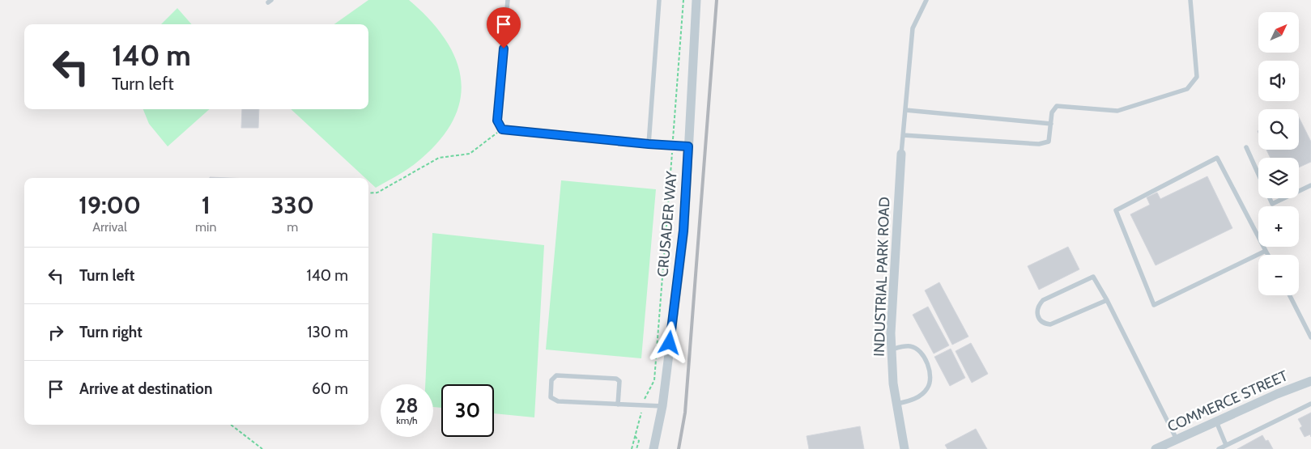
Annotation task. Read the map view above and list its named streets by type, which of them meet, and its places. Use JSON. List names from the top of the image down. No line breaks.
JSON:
{"streets":{"street":["CRUSADER WAY","INDUSTRIAL PARK ROAD","COMMERCE STREET"]},"north":"top right","page":{"map_buttons":["+","−"],"turn":["140 m","Turn left"],"eta":["19:00","Arrival","1","min","330","m"],"list":[{"name":"Turn left","value":"140 m"},{"name":"Turn right","value":"130 m"},{"name":"Arrive at destination","value":"60 m"}],"speed":"28 km/h","limit":"30"}}
